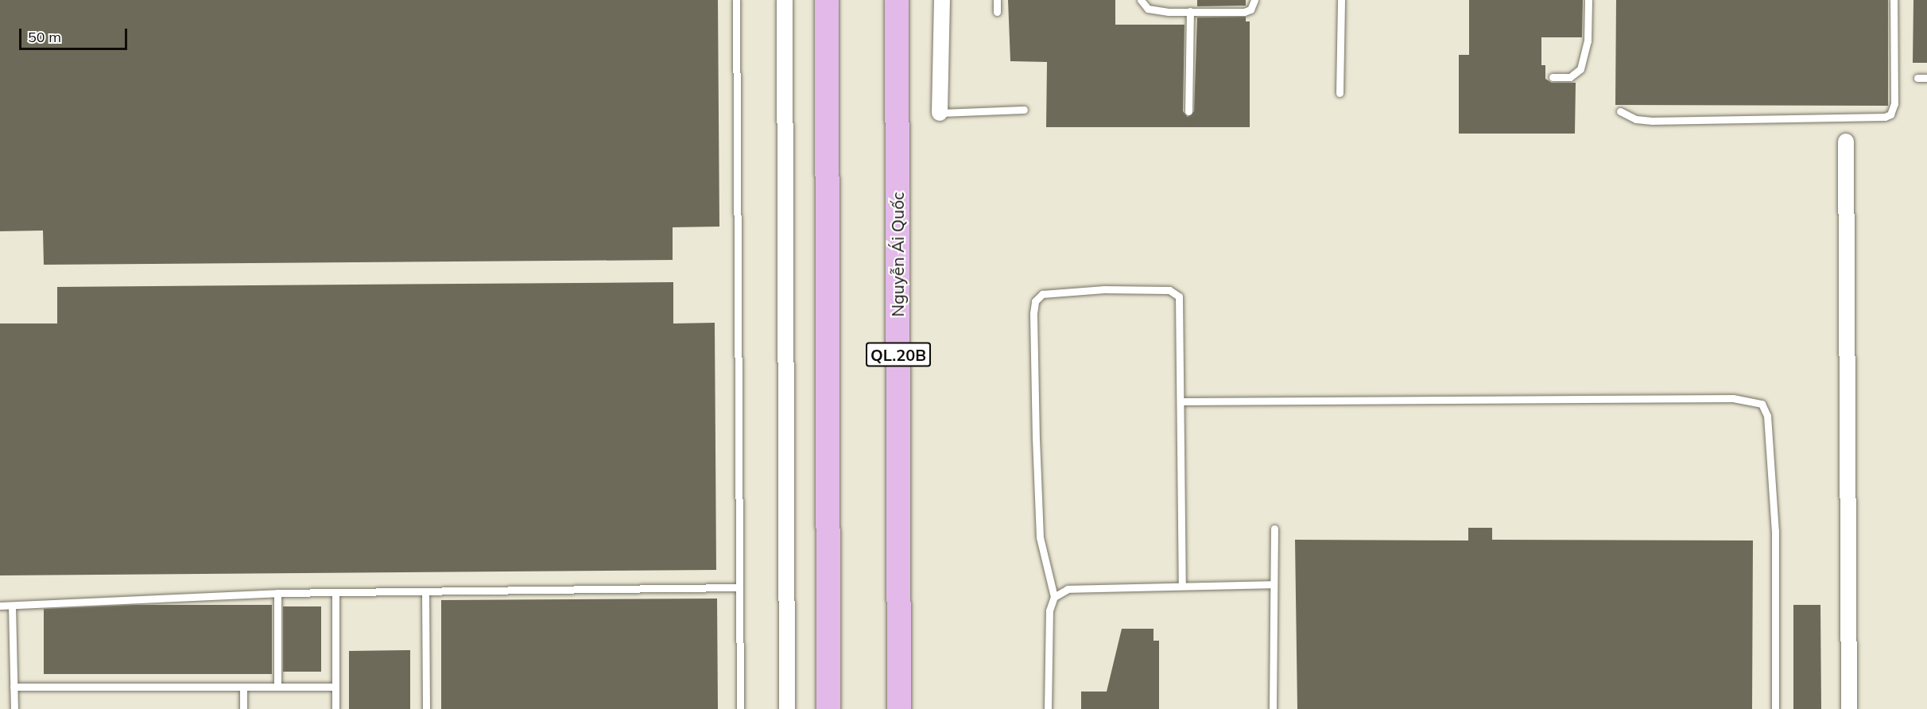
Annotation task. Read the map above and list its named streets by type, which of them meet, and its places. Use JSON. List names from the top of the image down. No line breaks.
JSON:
{"streets":{"main road":["Nguyễn Ái Quốc","QL.20B"]},"scale_bar":"50 m"}
